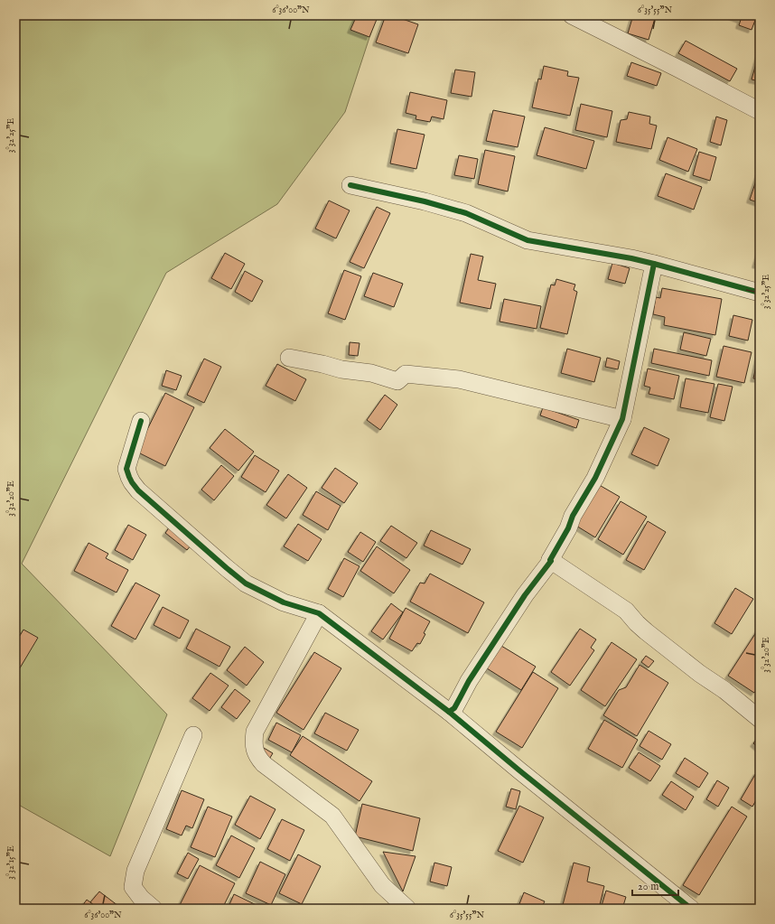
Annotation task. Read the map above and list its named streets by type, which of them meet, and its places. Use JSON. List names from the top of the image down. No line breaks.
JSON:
{"scale_bar":"20 m","coordinates":["6°36'00\"N","6°35'55\"N","3°32'25\"E","3°32'20\"E","3°32'15\"E"]}
